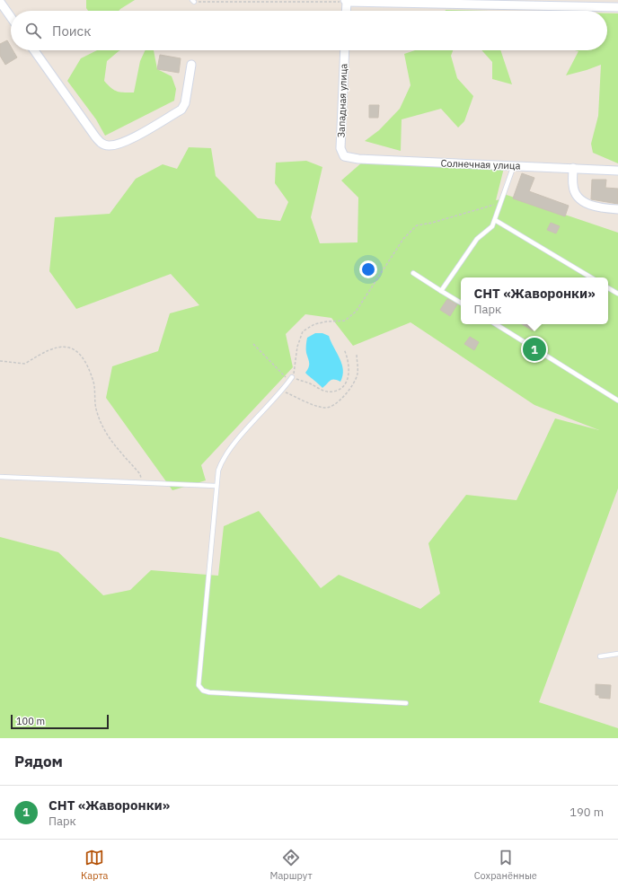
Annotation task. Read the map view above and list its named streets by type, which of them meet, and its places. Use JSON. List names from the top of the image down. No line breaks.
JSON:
{"streets":{"street":["Западная улица","Солнечная улица"]},"crossings":[["Западная улица","Солнечная улица"]],"scale_bar":"100 m","page":{"search":"Поиск","popup":["СНТ «Жаворонки»","Парк"],"pins":"1","scale":"100 m","heading":"Рядом","list":[{"mark":"1","name":"СНТ «Жаворонки»","note":"Парк","value":"190 m"}],"nav":["Карта","Маршрут","Сохранённые"]}}
